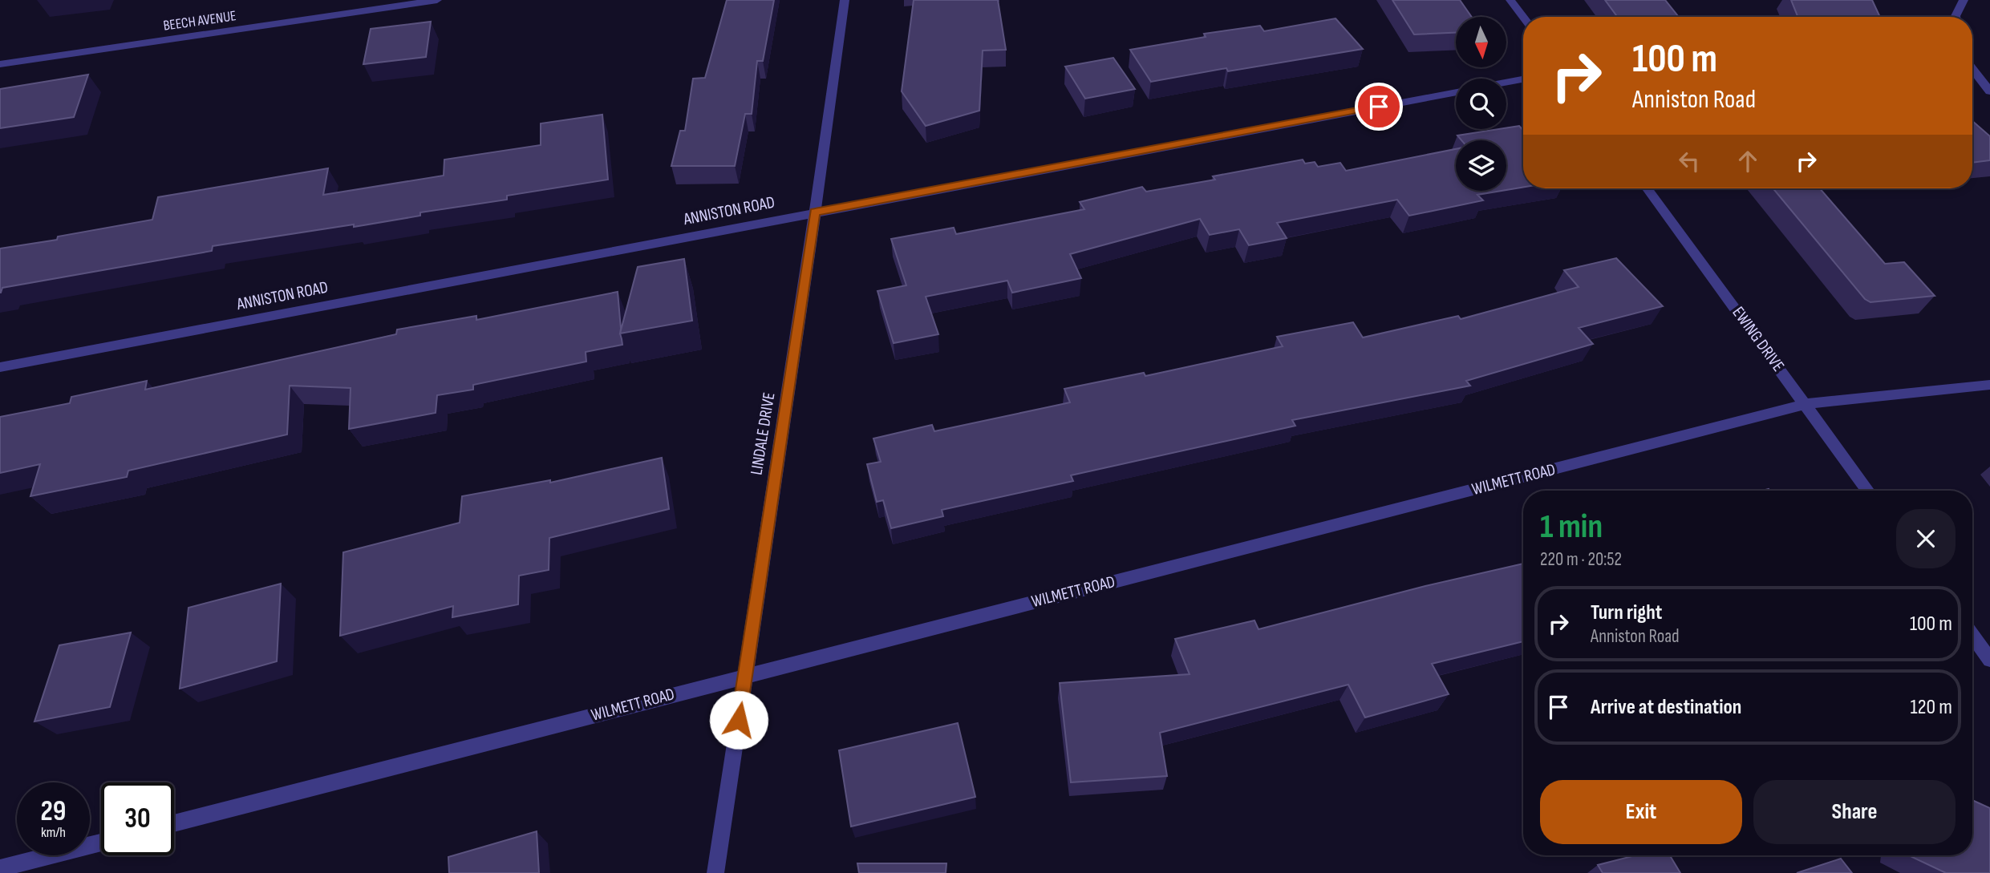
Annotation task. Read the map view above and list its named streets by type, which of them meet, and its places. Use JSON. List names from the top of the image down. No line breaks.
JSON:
{"streets":{"street":["BEECH AVENUE","ANNISTON ROAD","EWING DRIVE","LINDALE DRIVE","WILMETT ROAD"]},"crossings":[["ANNISTON ROAD","LINDALE DRIVE"],["EWING DRIVE","WILMETT ROAD"],["LINDALE DRIVE","WILMETT ROAD"]],"north":"bottom","page":{"turn":["100 m","Anniston Road"],"heading":["1 min","220 m · 20:52"],"list":[{"name":"Turn right","note":"Anniston Road","value":"100 m"},{"name":"Arrive at destination","value":"120 m"}],"buttons":["Exit","Share"],"speed":"29 km/h","limit":"30"}}
